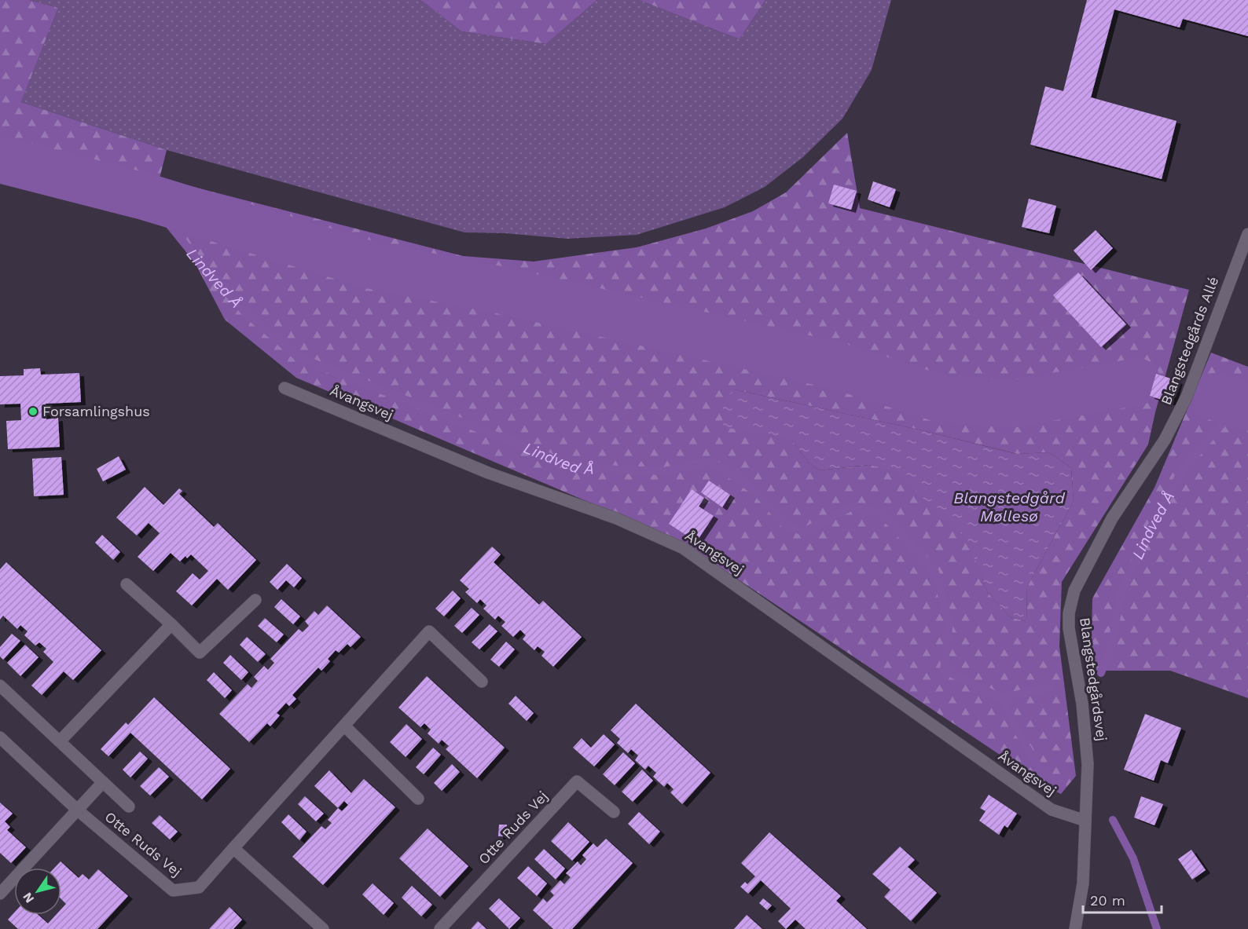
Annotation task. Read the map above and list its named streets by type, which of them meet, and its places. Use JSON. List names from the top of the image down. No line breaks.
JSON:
{"streets":{"street":["Blangstedgårds Allé","Åvangsvej","Blangstedgårdsvej","Otte Ruds Vej"]},"crossings":[["Blangstedgårds Allé","Blangstedgårdsvej"],["Åvangsvej","Blangstedgårdsvej"]],"water":["Lindved Å","Blangstedgård Møllesø"],"places":["Forsamlingshus"],"scale_bar":"20 m","north":"bottom left"}
